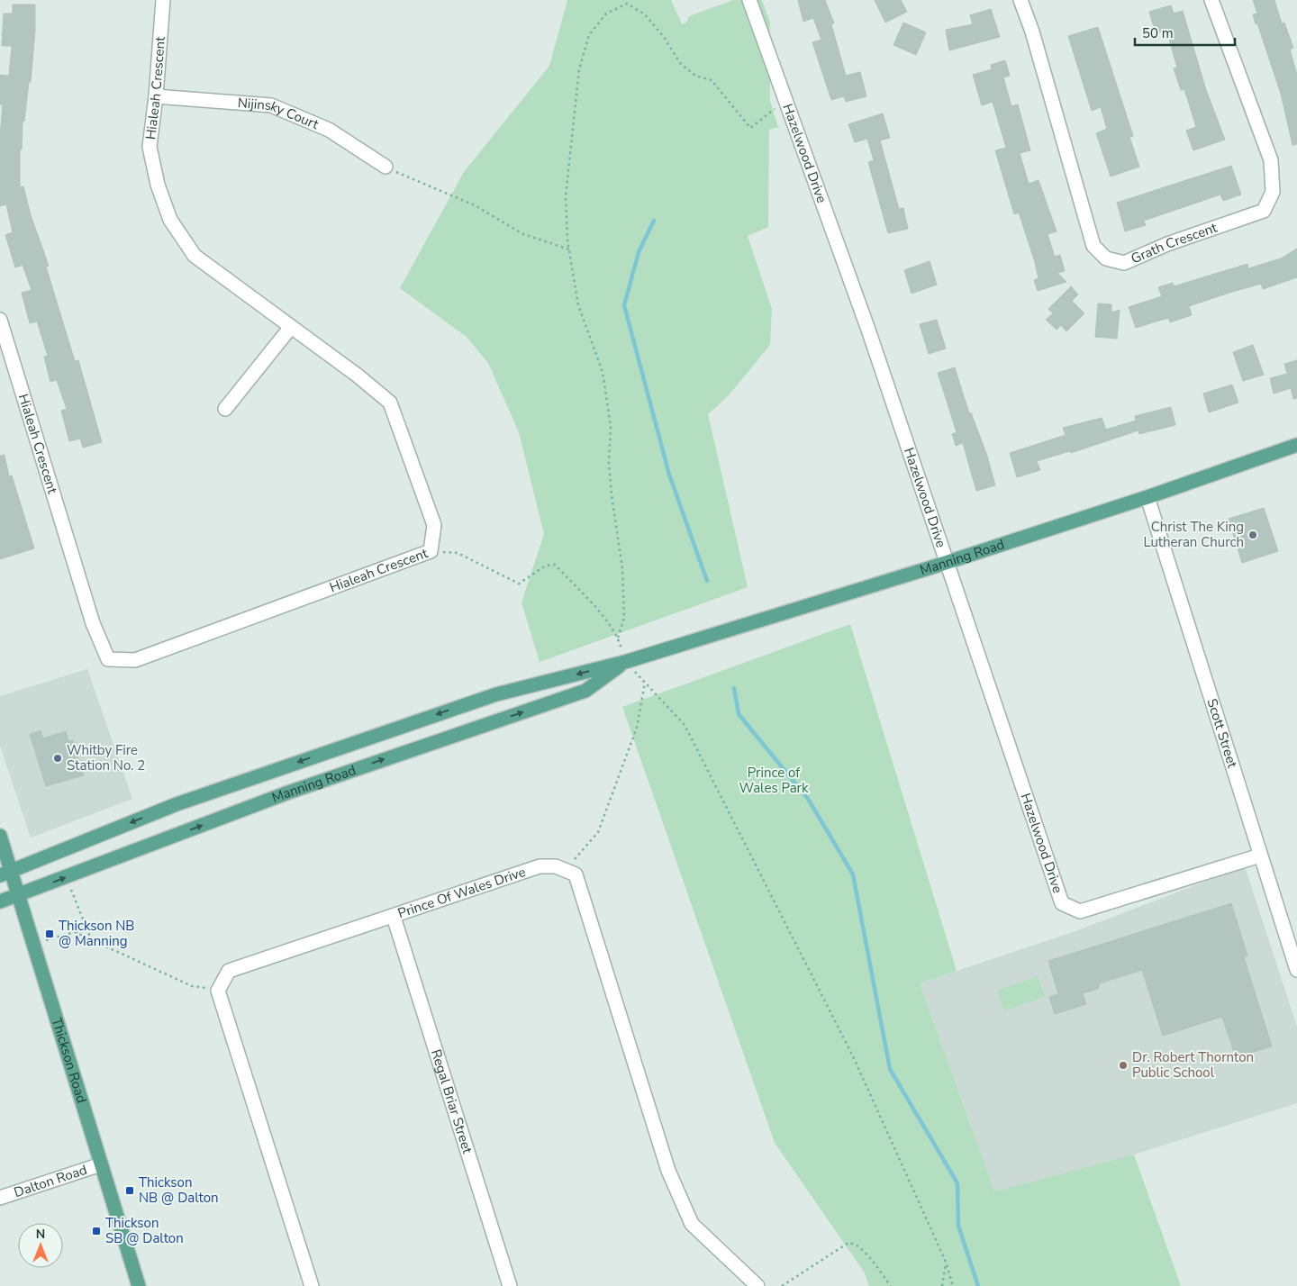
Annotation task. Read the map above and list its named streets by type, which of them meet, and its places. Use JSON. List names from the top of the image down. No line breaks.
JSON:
{"streets":{"main road":["Manning Road","Thickson Road"],"street":["Hialeah Crescent","Nijinsky Court","Hazelwood Drive","Grath Crescent","Scott Street","Prince Of Wales Drive","Regal Briar Street","Dalton Road"]},"crossings":[["Hialeah Crescent","Nijinsky Court"],["Hazelwood Drive","Manning Road"],["Hazelwood Drive","Scott Street"],["Manning Road","Scott Street"],["Manning Road","Thickson Road"],["Prince Of Wales Drive","Regal Briar Street"],["Thickson Road","Dalton Road"]],"parks":["Prince of Wales Park"],"places":{"other":["Christ The King Lutheran Church","Whitby Fire Station No. 2","Dr. Robert Thornton Public School"],"transit":["Thickson NB @ Manning","Thickson NB @ Dalton","Thickson SB @ Dalton"]},"scale_bar":"50 m","north":"top"}
